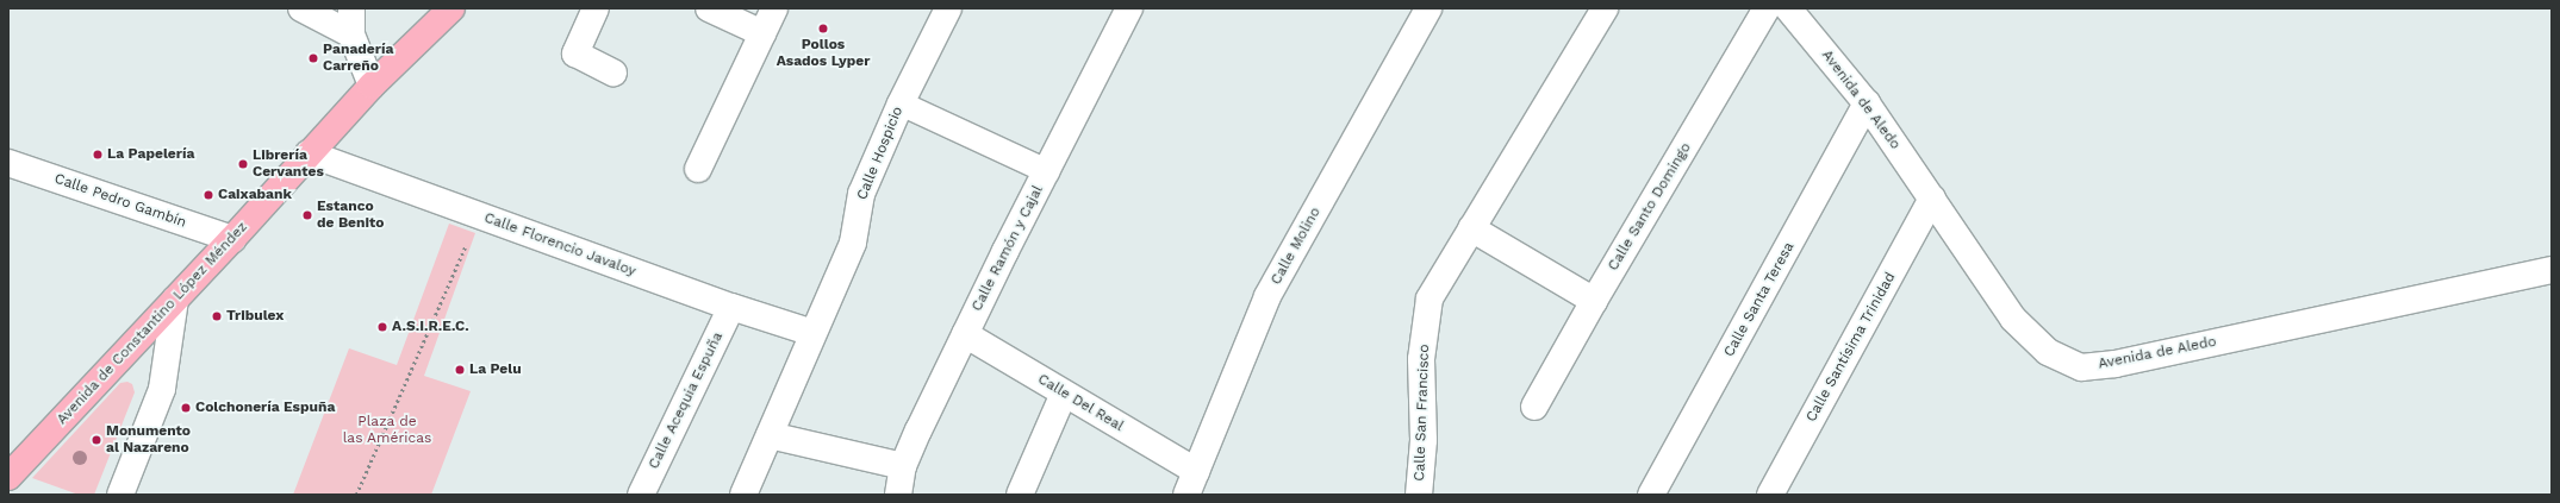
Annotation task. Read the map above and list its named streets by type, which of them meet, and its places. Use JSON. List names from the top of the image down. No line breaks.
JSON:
{"streets":{"main road":["Avenida de Constantino López Méndez"],"street":["Avenida de Aledo","Calle Hospicio","Calle Pedro Gambín","Calle Santo Domingo","Calle Florencio Javaloy","Calle Molino","Calle Ramón y Cajal","Calle Santa Teresa","Calle Santísima Trinidad","Calle Acequia Espuña","Calle Del Real","Calle San Francisco"]},"crossings":[["Avenida de Aledo","Calle Santa Teresa"],["Avenida de Aledo","Calle Santísima Trinidad"],["Calle Hospicio","Calle Florencio Javaloy"],["Calle Pedro Gambín","Avenida de Constantino López Méndez"],["Calle Florencio Javaloy","Avenida de Constantino López Méndez"],["Calle Florencio Javaloy","Calle Acequia Espuña"],["Calle Molino","Calle Del Real"],["Calle Ramón y Cajal","Calle Del Real"]],"parks":["Plaza de las Américas"],"places":["Pollos Asados Lyper","Panadería Carreño","La Papelería","Librería Cervantes","Caixabank","Estanco de Benito","Tribulex","A.S.I.R.E.C.","La Pelu","Colchonería Espuña","Monumento al Nazareno"]}
